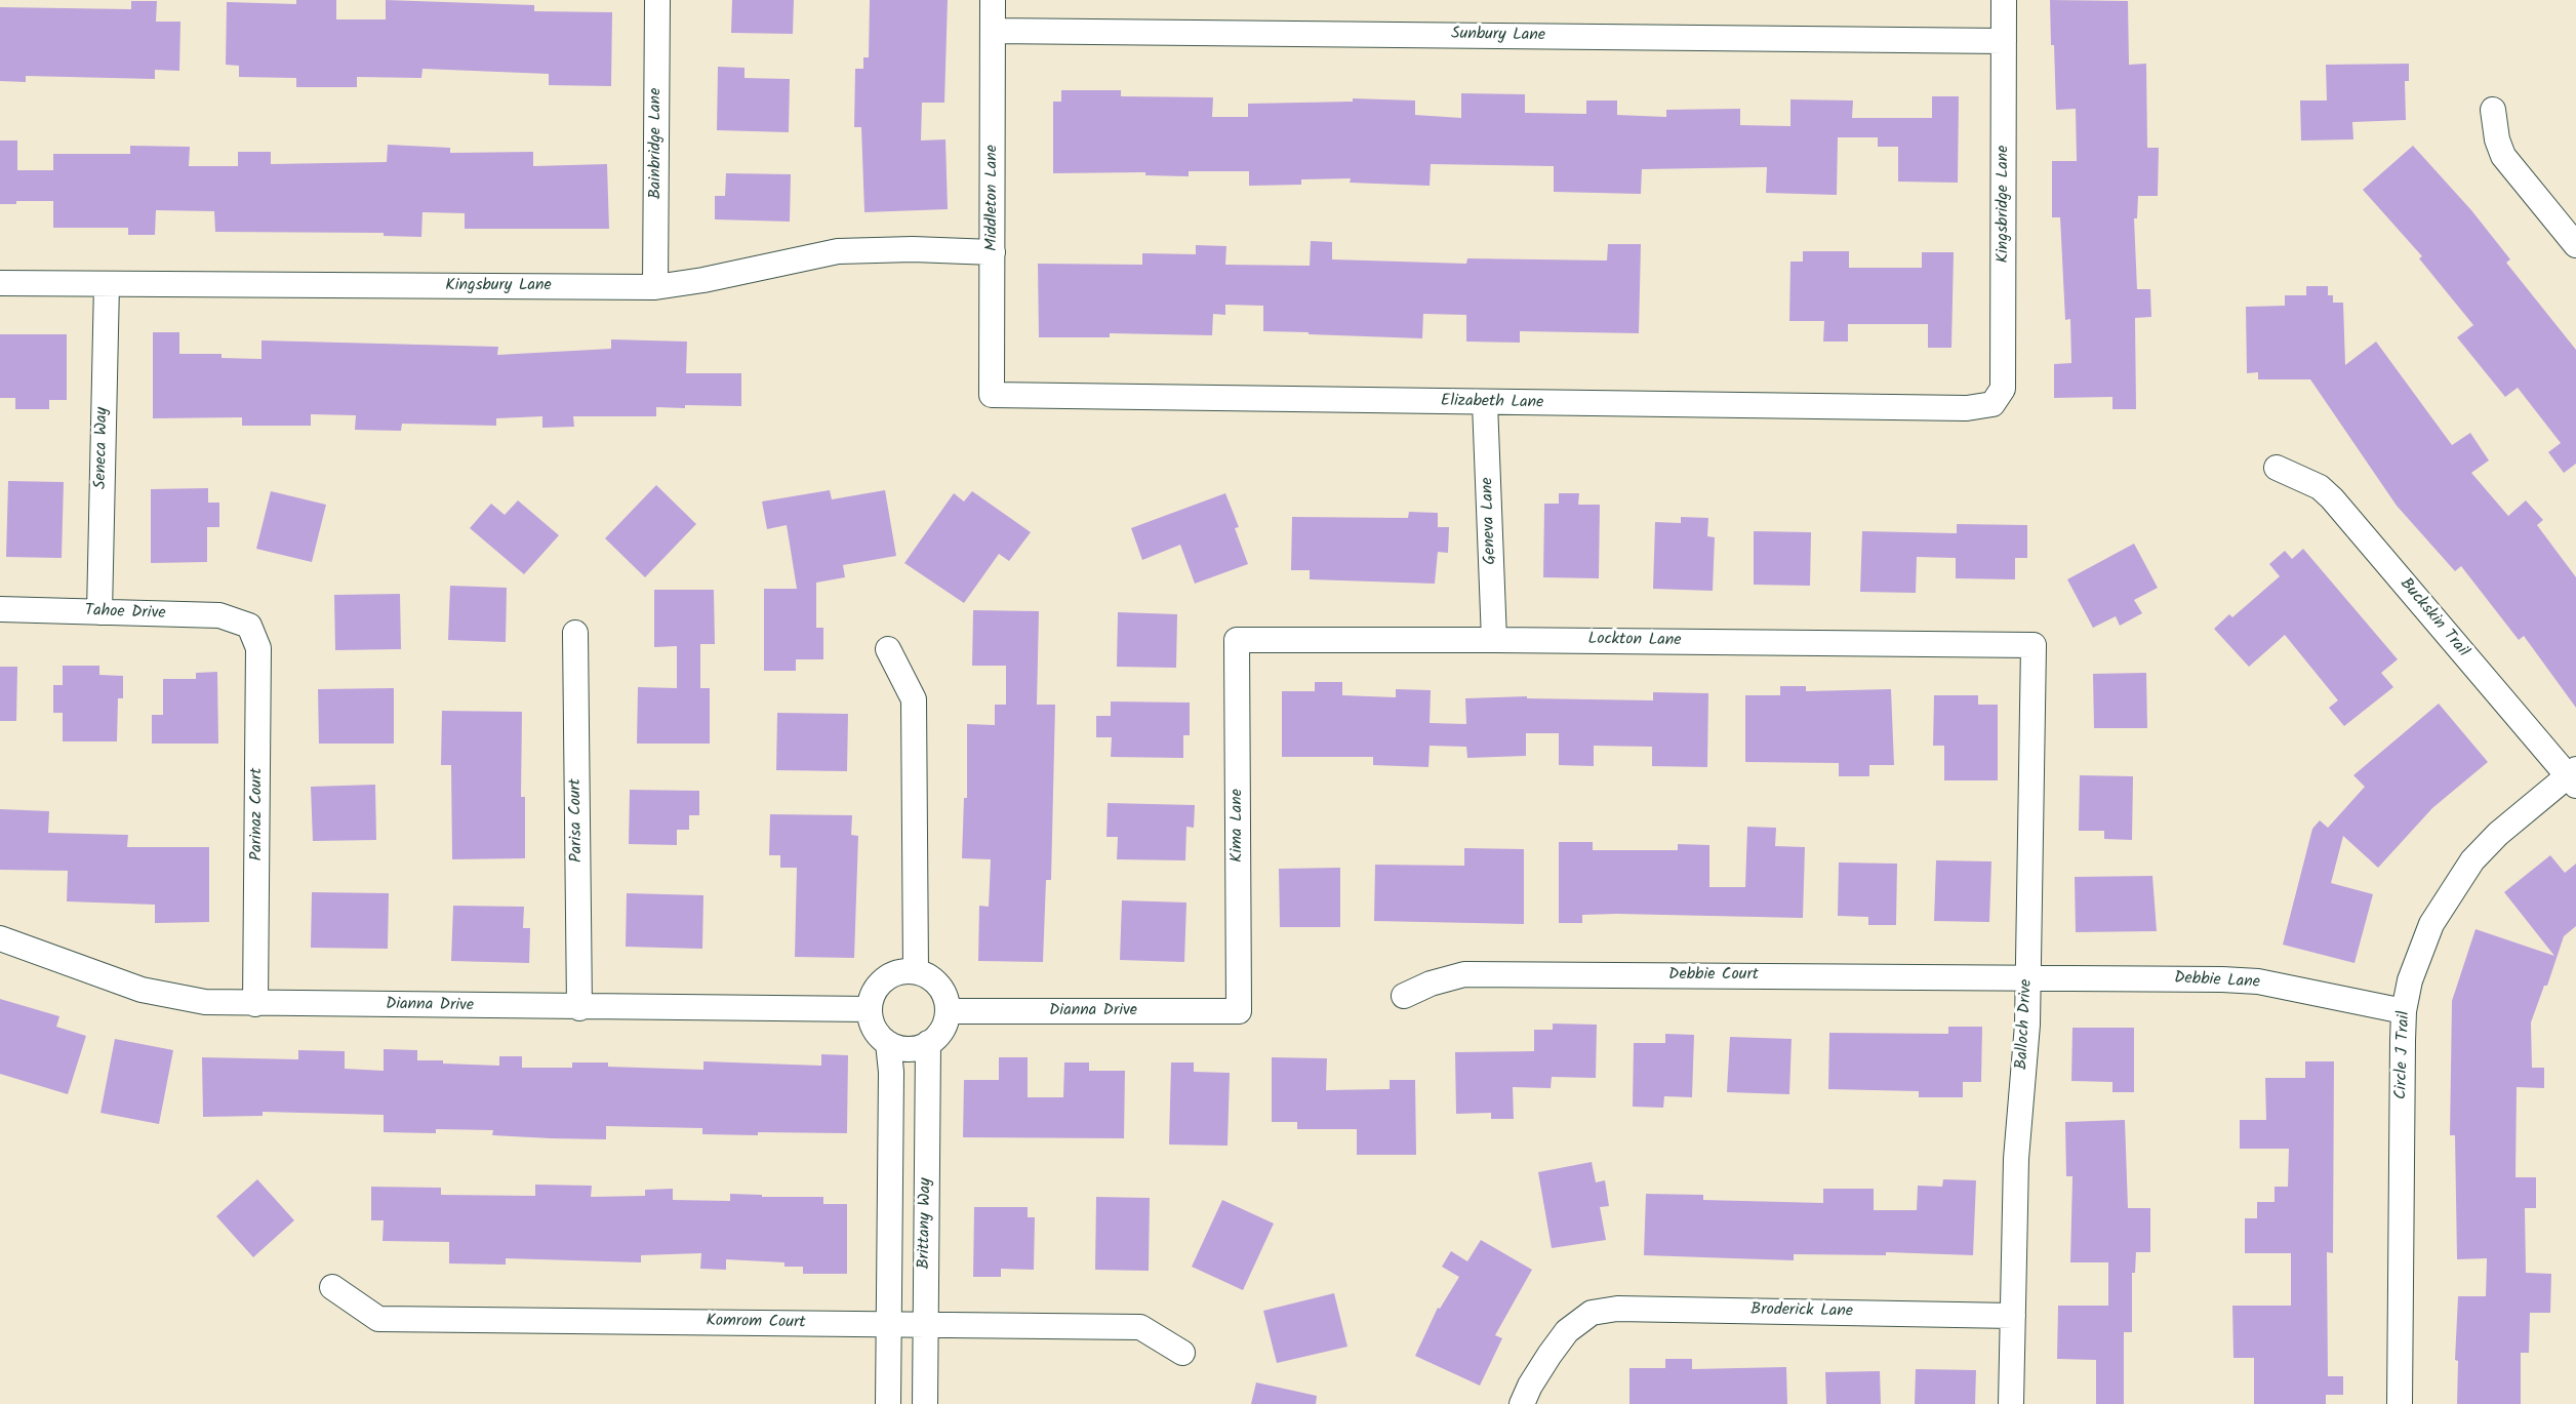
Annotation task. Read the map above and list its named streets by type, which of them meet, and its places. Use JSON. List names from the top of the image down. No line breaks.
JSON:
{"streets":{"street":["Sunbury Lane","Bainbridge Lane","Middleton Lane","Kingsbridge Lane","Kingsbury Lane","Elizabeth Lane","Seneca Way","Geneva Lane","Tahoe Drive","Buckskin Trail","Lockton Lane","Parinaz Court","Parisa Court","Kima Lane","Debbie Court","Debbie Lane","Dianna Drive","Balloch Drive","Circle J Trail","Brittany Way","Broderick Lane","Komrom Court"]},"crossings":[["Sunbury Lane","Middleton Lane"],["Sunbury Lane","Kingsbridge Lane"],["Bainbridge Lane","Kingsbury Lane"],["Middleton Lane","Kingsbury Lane"],["Middleton Lane","Elizabeth Lane"],["Kingsbridge Lane","Elizabeth Lane"],["Kingsbury Lane","Seneca Way"],["Elizabeth Lane","Geneva Lane"],["Seneca Way","Tahoe Drive"],["Geneva Lane","Lockton Lane"],["Tahoe Drive","Parinaz Court"],["Buckskin Trail","Circle J Trail"],["Lockton Lane","Kima Lane"],["Lockton Lane","Balloch Drive"],["Parinaz Court","Dianna Drive"],["Parisa Court","Dianna Drive"],["Kima Lane","Dianna Drive"],["Debbie Court","Debbie Lane"],["Debbie Court","Balloch Drive"],["Debbie Lane","Balloch Drive"],["Debbie Lane","Circle J Trail"],["Dianna Drive","Brittany Way"],["Balloch Drive","Broderick Lane"],["Brittany Way","Komrom Court"]]}
